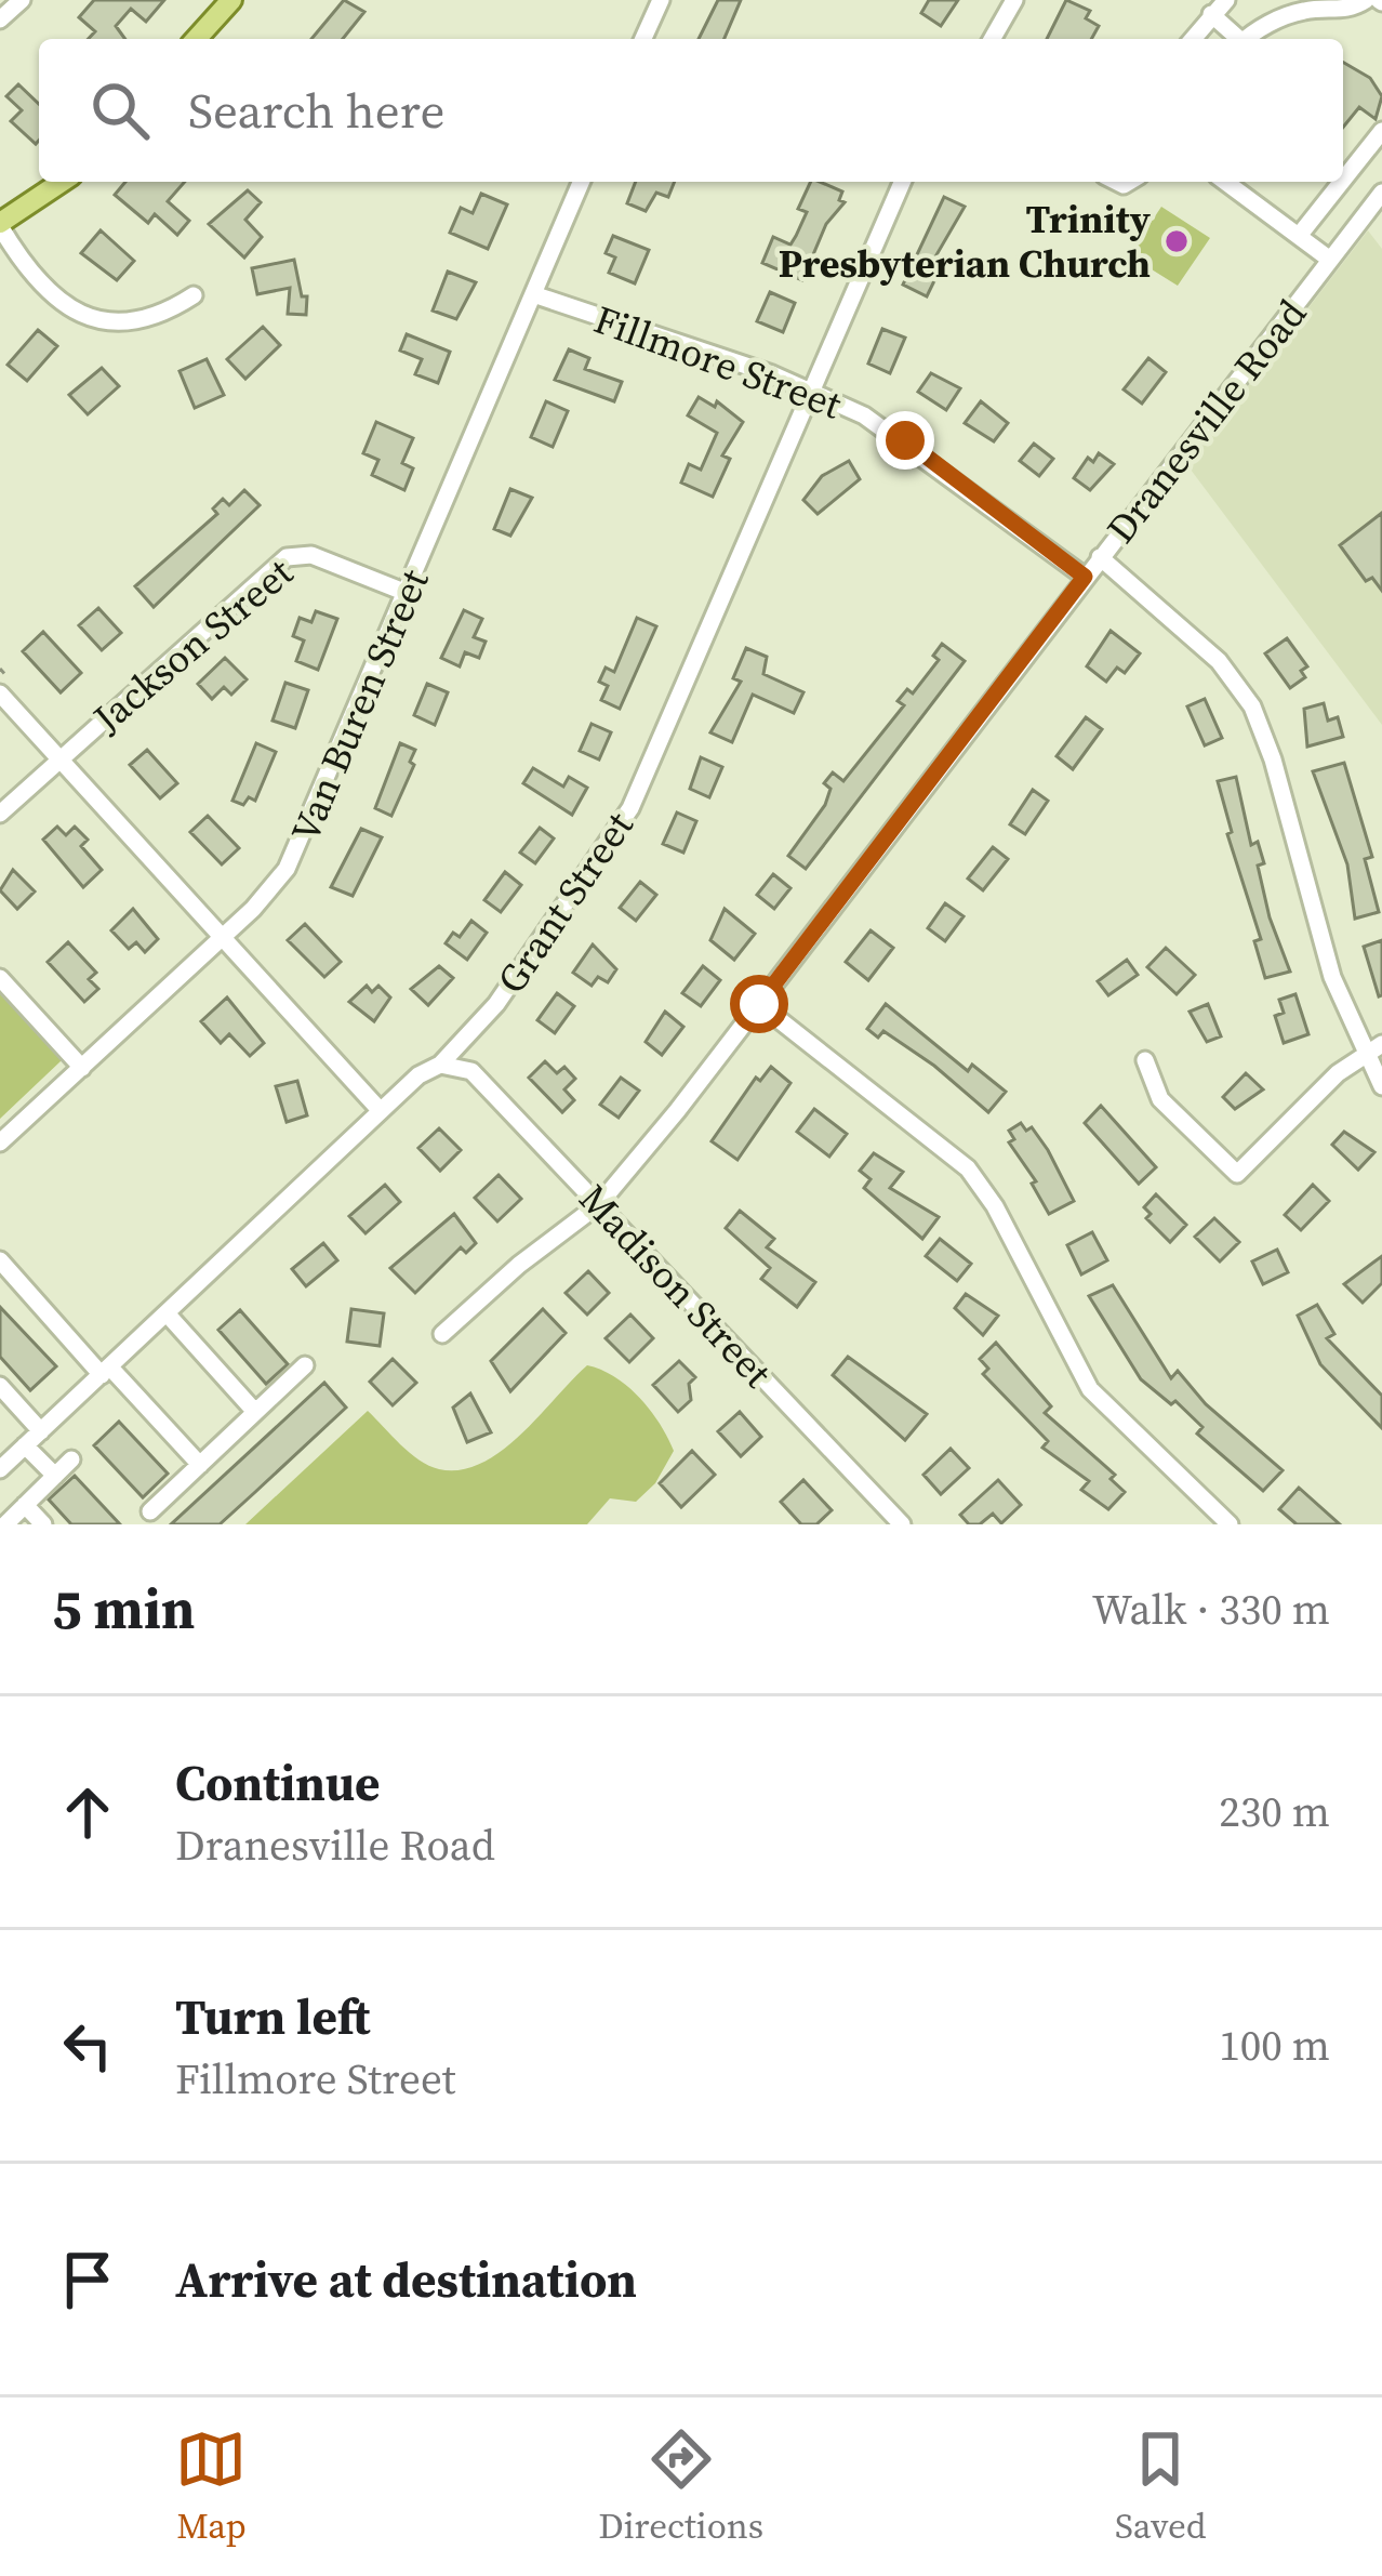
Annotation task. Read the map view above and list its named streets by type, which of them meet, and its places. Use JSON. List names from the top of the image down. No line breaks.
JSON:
{"streets":{"street":["Fillmore Street","Dranesville Road","Jackson Street","Van Buren Street","Grant Street","Madison Street"]},"crossings":[["Fillmore Street","Dranesville Road"],["Fillmore Street","Van Buren Street"],["Fillmore Street","Grant Street"],["Dranesville Road","Madison Street"],["Jackson Street","Van Buren Street"],["Grant Street","Madison Street"]],"places":["Trinity Presbyterian Church"],"page":{"search":"Search here","heading":["5 min","Walk · 330 m"],"list":[["Continue","Dranesville Road","230 m"],["Turn left","Fillmore Street","100 m"],"Arrive at destination"],"nav":["Map","Directions","Saved"]}}
